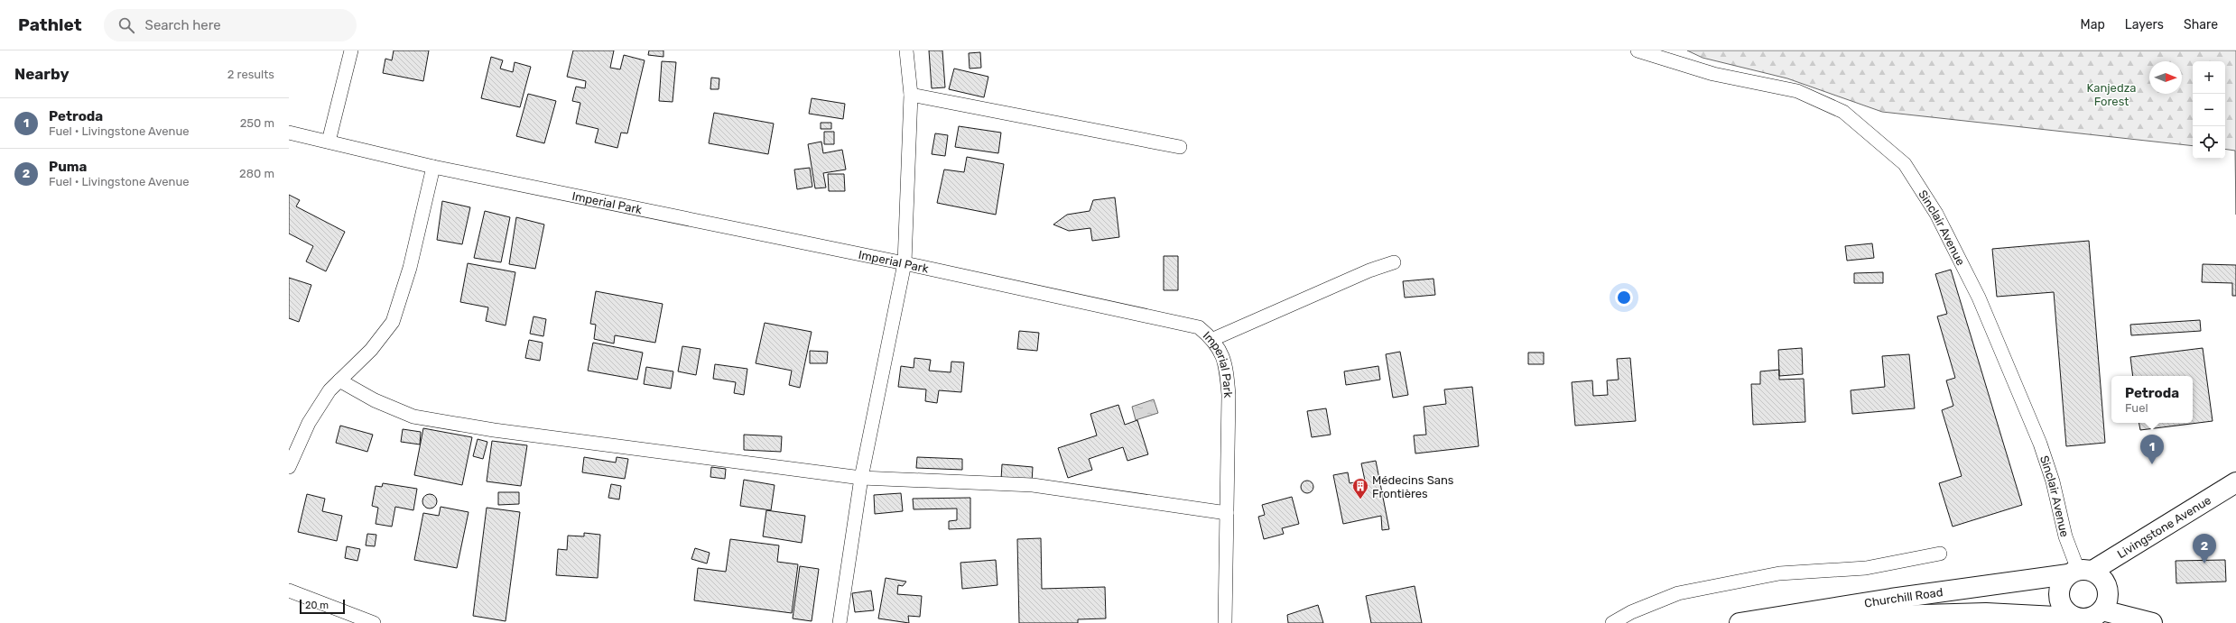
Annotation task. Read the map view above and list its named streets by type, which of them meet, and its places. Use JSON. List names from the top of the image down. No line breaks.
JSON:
{"streets":{"highway":["Livingstone Avenue","Churchill Road"],"street":["Imperial Park","Sinclair Avenue"]},"crossings":[["Sinclair Avenue","Livingstone Avenue"],["Sinclair Avenue","Churchill Road"],["Livingstone Avenue","Churchill Road"]],"parks":["Kanjedza Forest"],"places":{"building":["Médecins Sans Frontières"]},"scale_bar":"20 m","north":"right","page":{"header":"Pathlet","search":"Search here","nav":["Map","Layers","Share"],"heading":["Nearby","2 results"],"map_buttons":["+","−"],"list":[{"mark":"1","name":"Petroda","note":"Fuel · Livingstone Avenue","value":"250 m"},{"mark":"2","name":"Puma","note":"Fuel · Livingstone Avenue","value":"280 m"}],"popup":["Petroda","Fuel"],"pins":["1","2"],"scale":"20 m"}}
